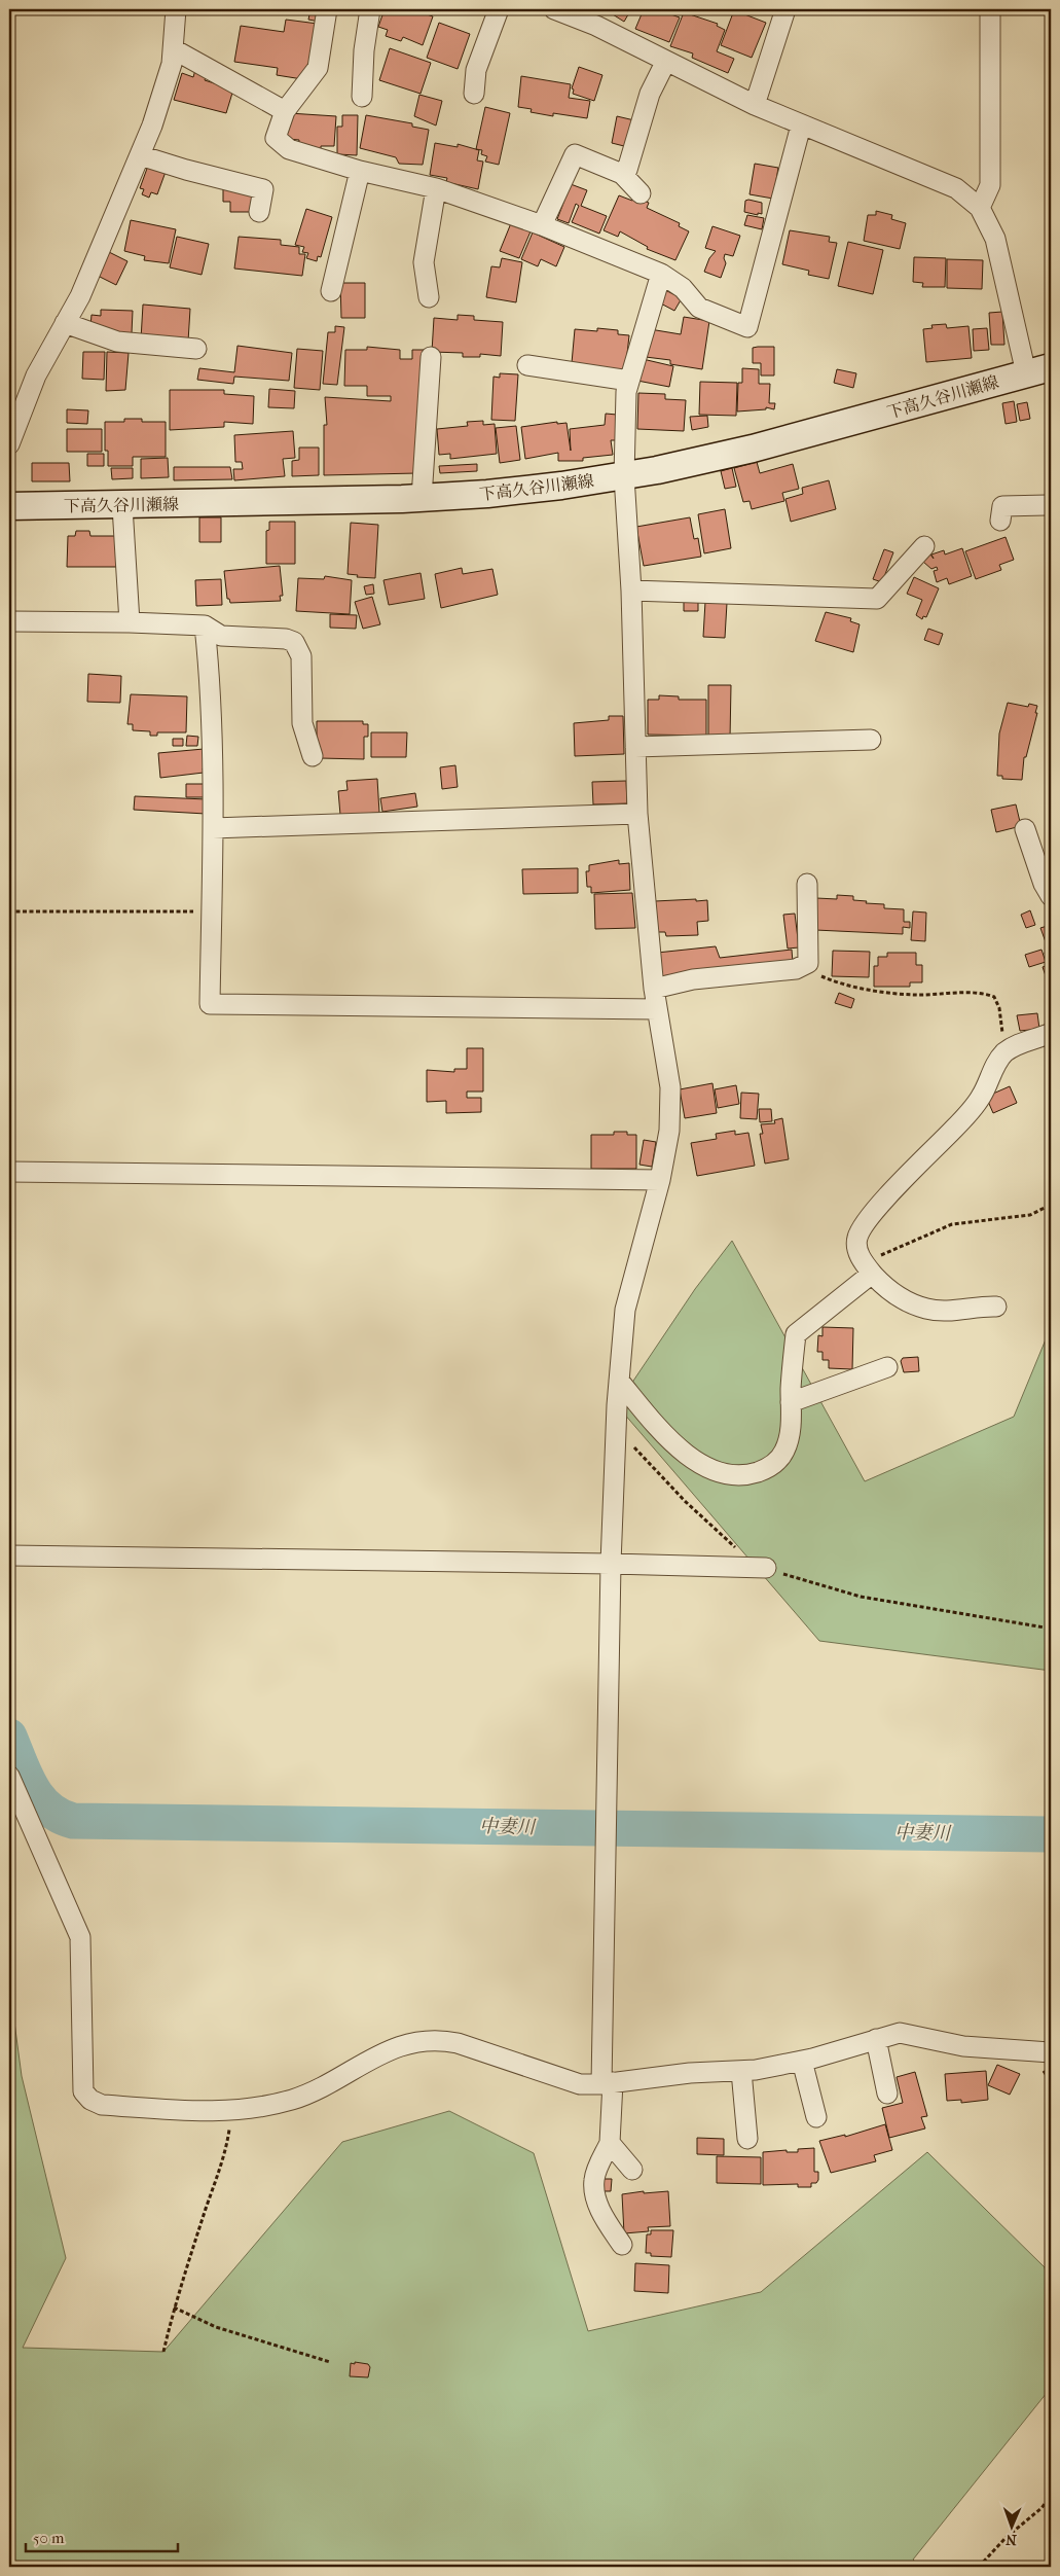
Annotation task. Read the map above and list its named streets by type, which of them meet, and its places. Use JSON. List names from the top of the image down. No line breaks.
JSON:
{"streets":{"main road":["下高久谷川瀬線"]},"water":["中妻川"],"scale_bar":"50 m","north":"bottom"}
